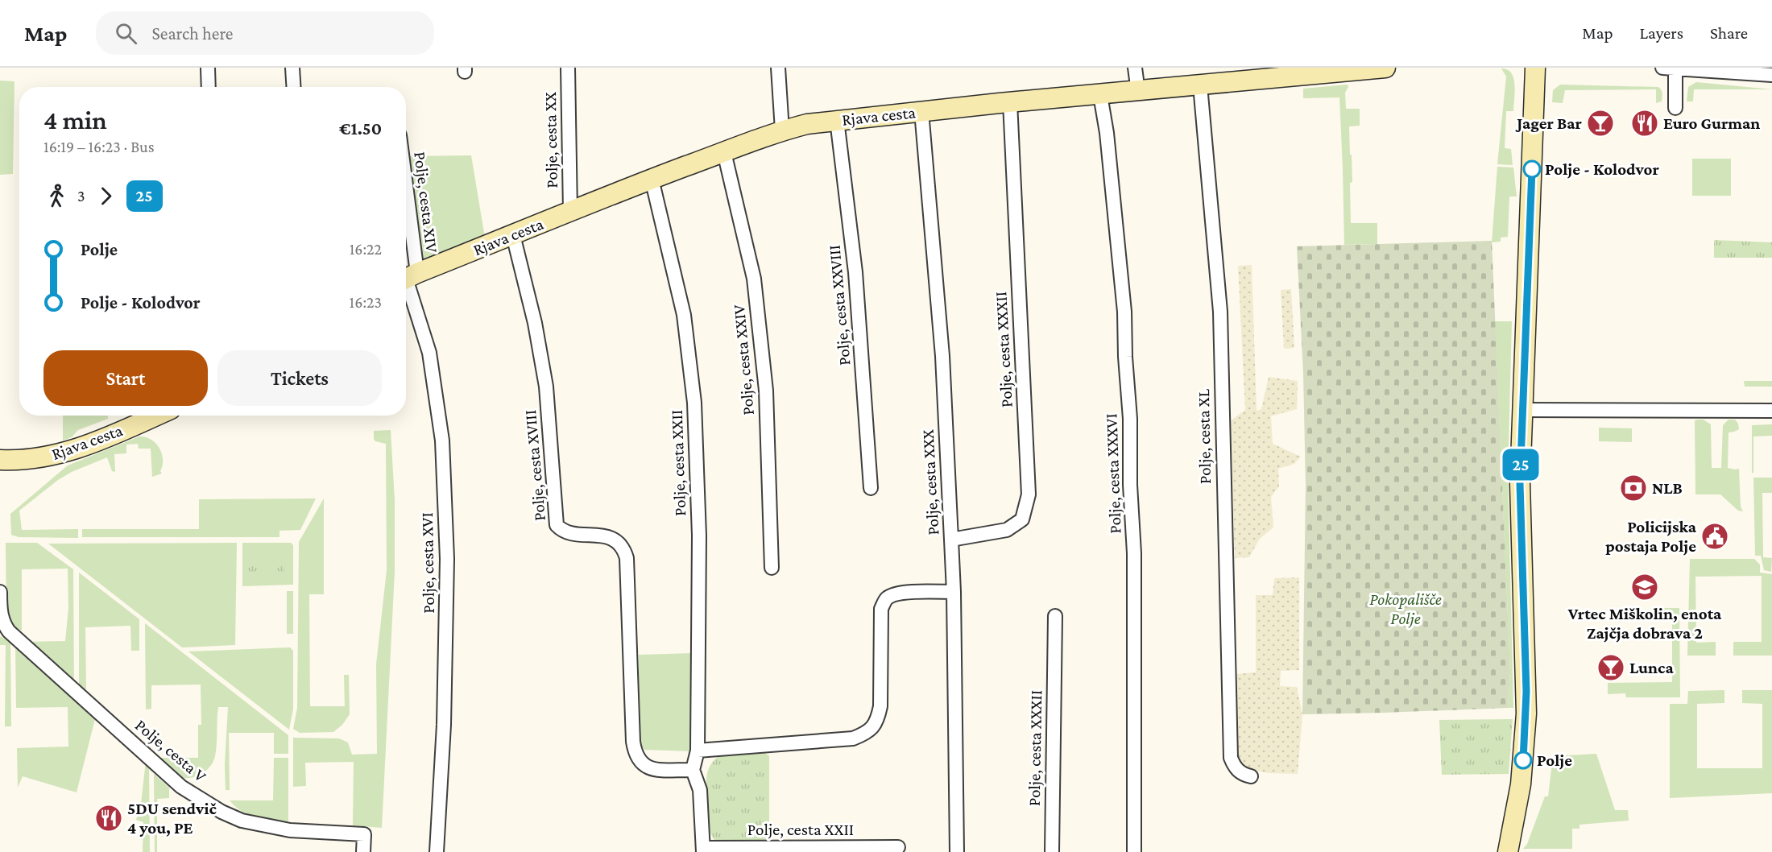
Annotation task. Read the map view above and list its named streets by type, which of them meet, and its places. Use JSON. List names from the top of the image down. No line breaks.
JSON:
{"streets":{"street":["Rjava cesta","Polje, cesta XX","Polje, cesta XIV","Polje, cesta XXVIII","Polje, cesta XXXII","Polje, cesta XXIV","Polje, cesta XL","Polje, cesta XXII","Polje, cesta XVIII","Polje, cesta XXXVI","Polje, cesta XXX","Polje, cesta XVI","Polje, cesta V"]},"crossings":[["Rjava cesta","Polje, cesta XX"],["Rjava cesta","Polje, cesta XIV"],["Rjava cesta","Polje, cesta XXVIII"],["Rjava cesta","Polje, cesta XXXII"],["Rjava cesta","Polje, cesta XXIV"],["Rjava cesta","Polje, cesta XL"],["Rjava cesta","Polje, cesta XXII"],["Rjava cesta","Polje, cesta XVIII"],["Rjava cesta","Polje, cesta XXXVI"],["Rjava cesta","Polje, cesta XXX"],["Rjava cesta","Polje, cesta XVI"],["Polje, cesta XIV","Polje, cesta XVI"],["Polje, cesta XXXII","Polje, cesta XXX"],["Polje, cesta XXII","Polje, cesta XVIII"]],"parks":["Pokopališče Polje"],"places":{"bar":["Jager Bar","Lunca"],"restaurant":["Euro Gurman","5DU sendvič 4 you, PE"],"other":["Polje - Kolodvor","Polje"],"bank":["NLB"],"public building":["Policijska postaja Polje"],"school or university":["Vrtec Miškolin, enota Zajčja dobrava 2"]},"lines":["bus line 25"],"page":{"header":"Map","search":"Search here","nav":["Map","Layers","Share"],"on_map":"25","heading":["4 min","16:19 – 16:23 · Bus","€1.50"],"legs":["3","25"],"list":[{"name":"Polje","value":"16:22"},{"name":"Polje - Kolodvor","value":"16:23"}],"buttons":["Start","Tickets"]}}
